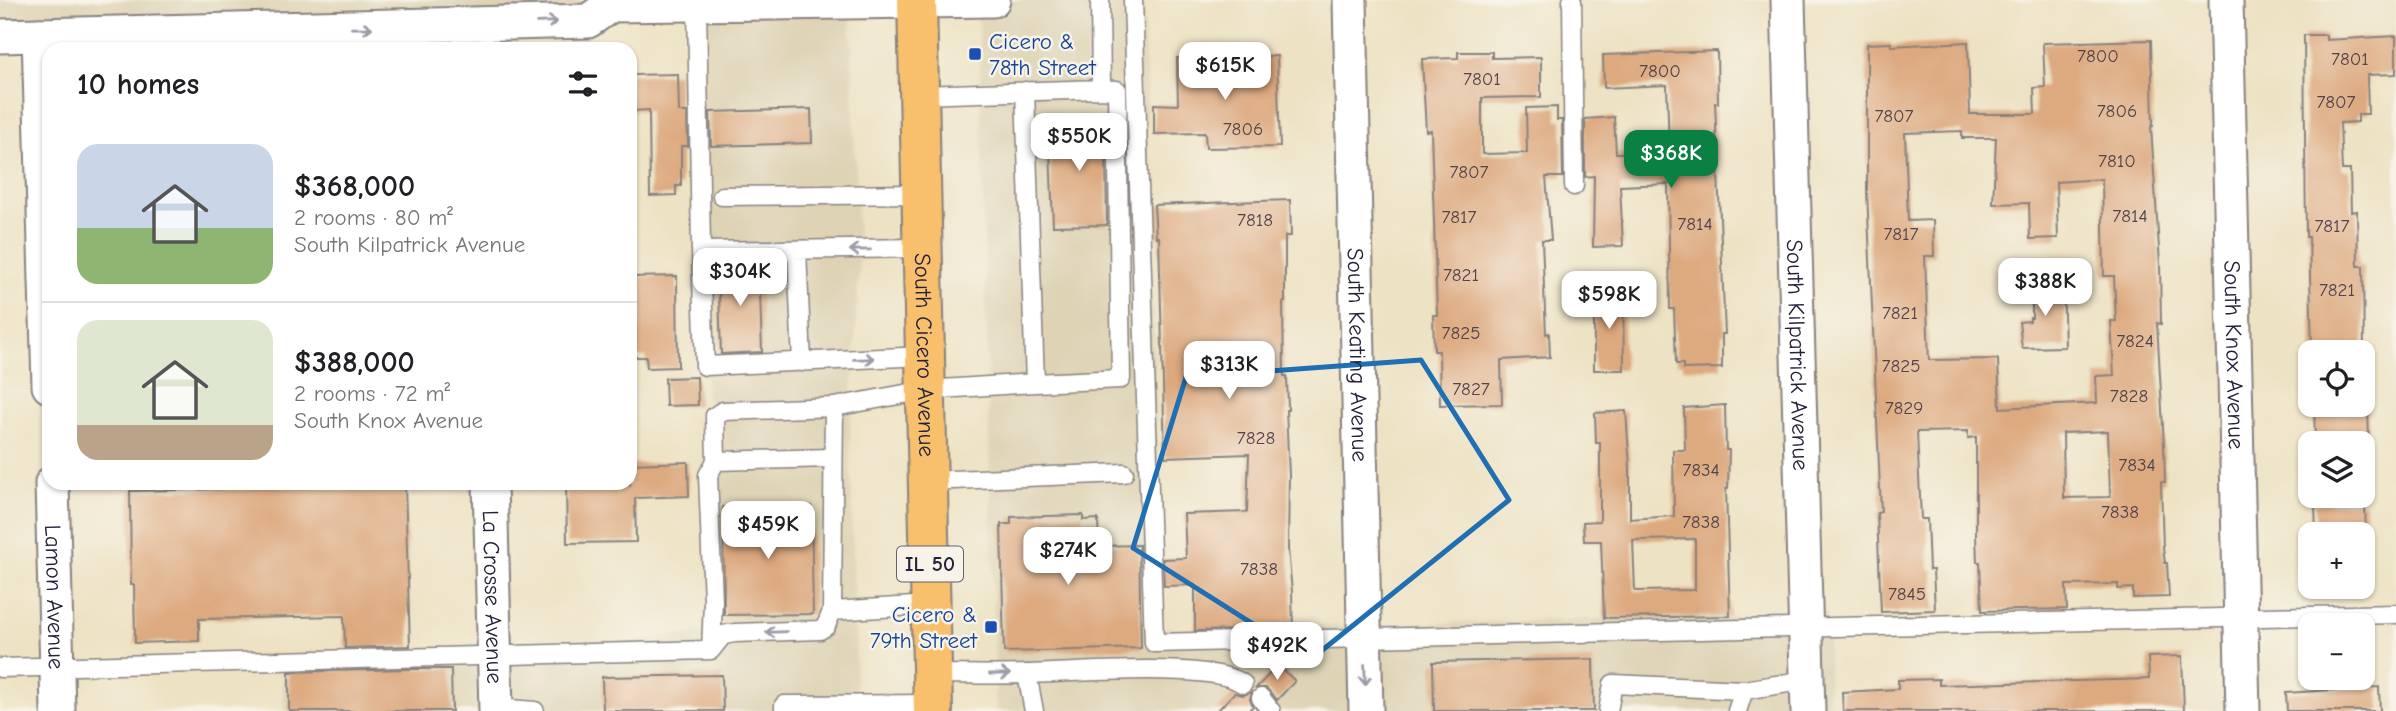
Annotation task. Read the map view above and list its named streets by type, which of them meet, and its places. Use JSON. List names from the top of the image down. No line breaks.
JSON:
{"streets":{"main road":["South Cicero Avenue","IL 50"],"street":["South Kilpatrick Avenue","South Knox Avenue","South Keating Avenue","Lamon Avenue","La Crosse Avenue"]},"places":{"transit":["Cicero & 78th Street","Cicero & 79th Street"]},"house_numbers":["7800","7801","7800","7801","7807","7806","7807","7806","7810","7807","7814","7817","7818","7814","7817","7817","7821","7821","7821","7825","7824","7825","7827","7828","7829","7828","7834","7834","7838","7838","7838","7845"],"page":{"price":["$615K","$550K","$368K","$304K","$388K","$598K","$313K","$459K","$274K","$492K"],"heading":"10 homes","list":[{"name":"$368,000","note":"2 rooms · 80 m² · South Kilpatrick Avenue"},{"name":"$388,000","note":"2 rooms · 72 m² · South Knox Avenue"}],"map_buttons":["+","−"]}}
